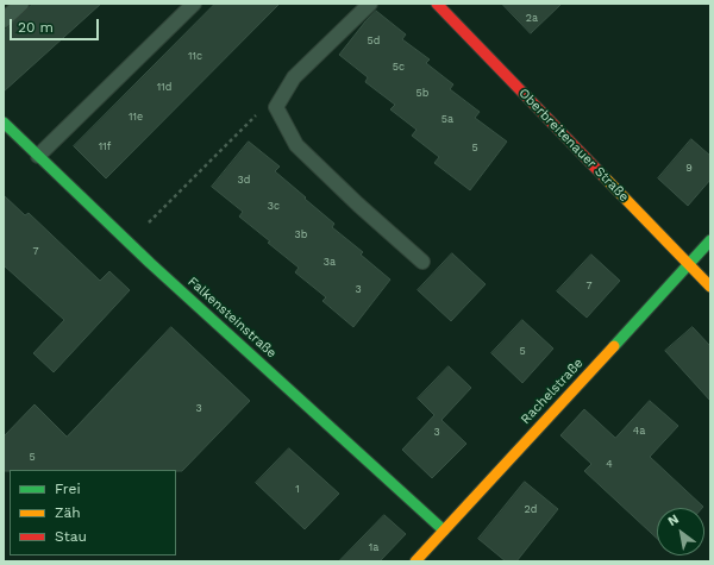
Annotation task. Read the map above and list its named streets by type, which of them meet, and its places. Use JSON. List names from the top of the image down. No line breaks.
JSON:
{"streets":{"street":["Oberbreitenauer Straße","Falkensteinstraße","Rachelstraße"]},"crossings":[["Oberbreitenauer Straße","Rachelstraße"],["Falkensteinstraße","Rachelstraße"]],"house_numbers":["2a","5d","11c","5c","11d","5b","11e","5a","11f","5","9","3d","3c","3b","7","3a","7","3","5","3","4a","3","5","4","1","2d","1a"],"legend":["Frei","Zäh","Stau"],"scale_bar":"20 m","north":"top left"}
